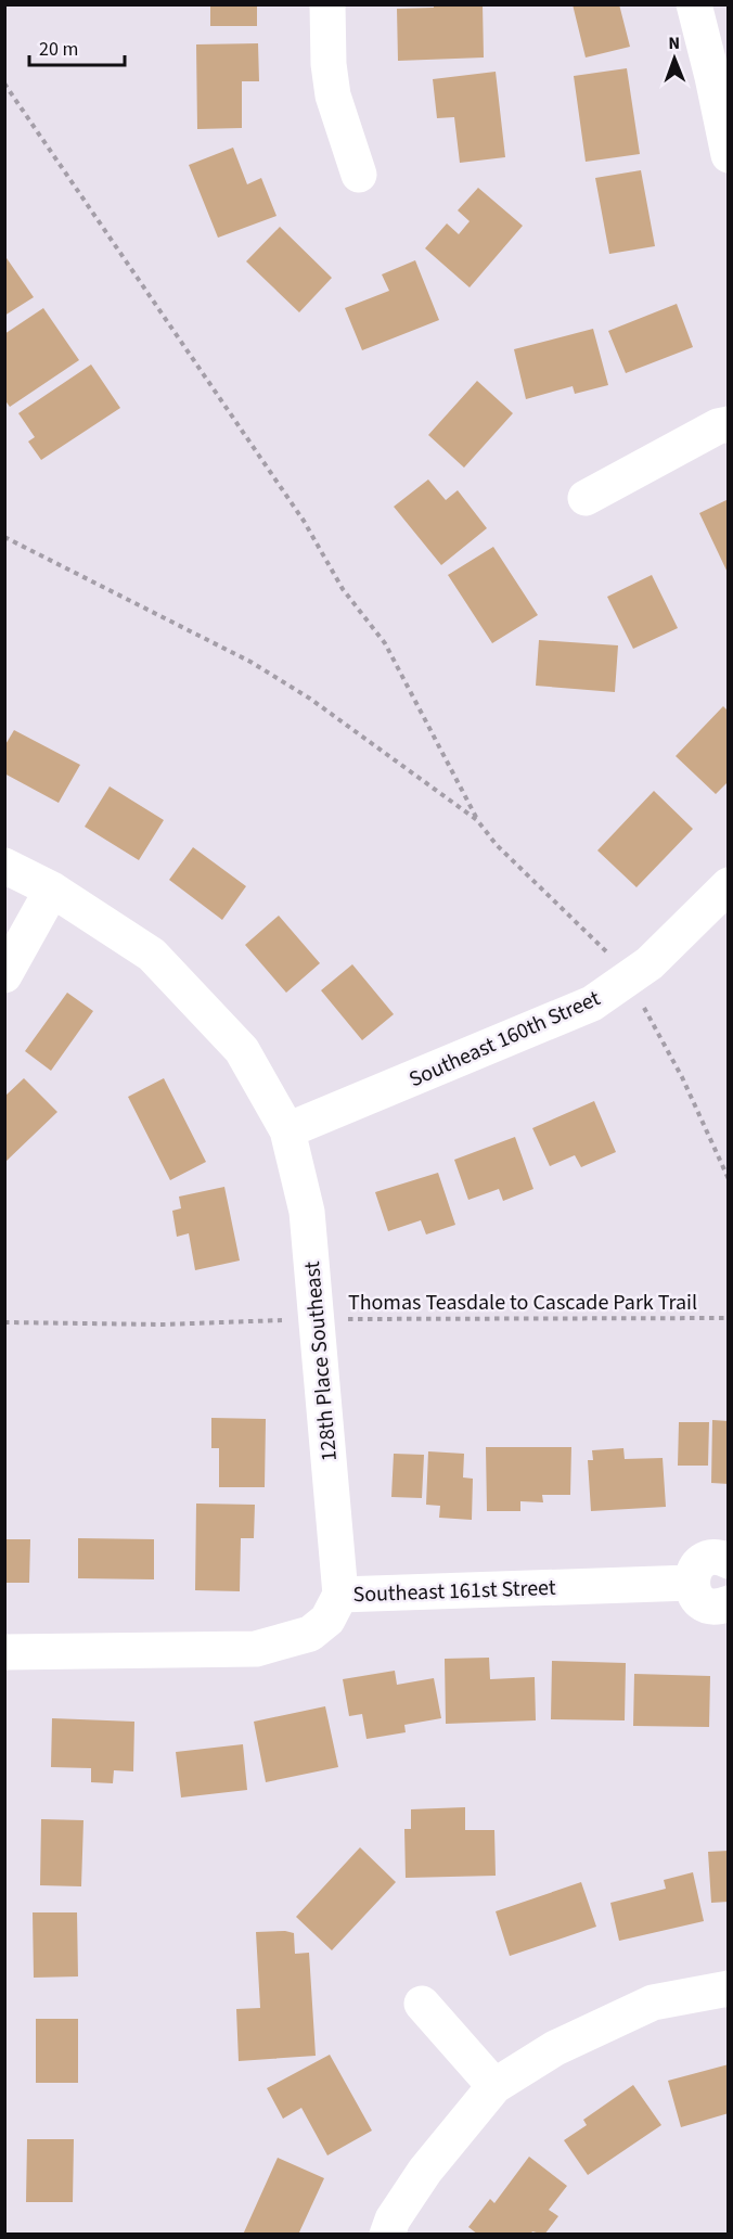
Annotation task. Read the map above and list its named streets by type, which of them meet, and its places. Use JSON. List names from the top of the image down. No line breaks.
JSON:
{"streets":{"street":["Southeast 160th Street","128th Place Southeast","Southeast 161st Street"],"path":["Thomas Teasdale to Cascade Park Trail"]},"crossings":[["Southeast 160th Street","128th Place Southeast"],["Thomas Teasdale to Cascade Park Trail","128th Place Southeast"],["128th Place Southeast","Southeast 161st Street"]],"scale_bar":"20 m","north":"top"}
